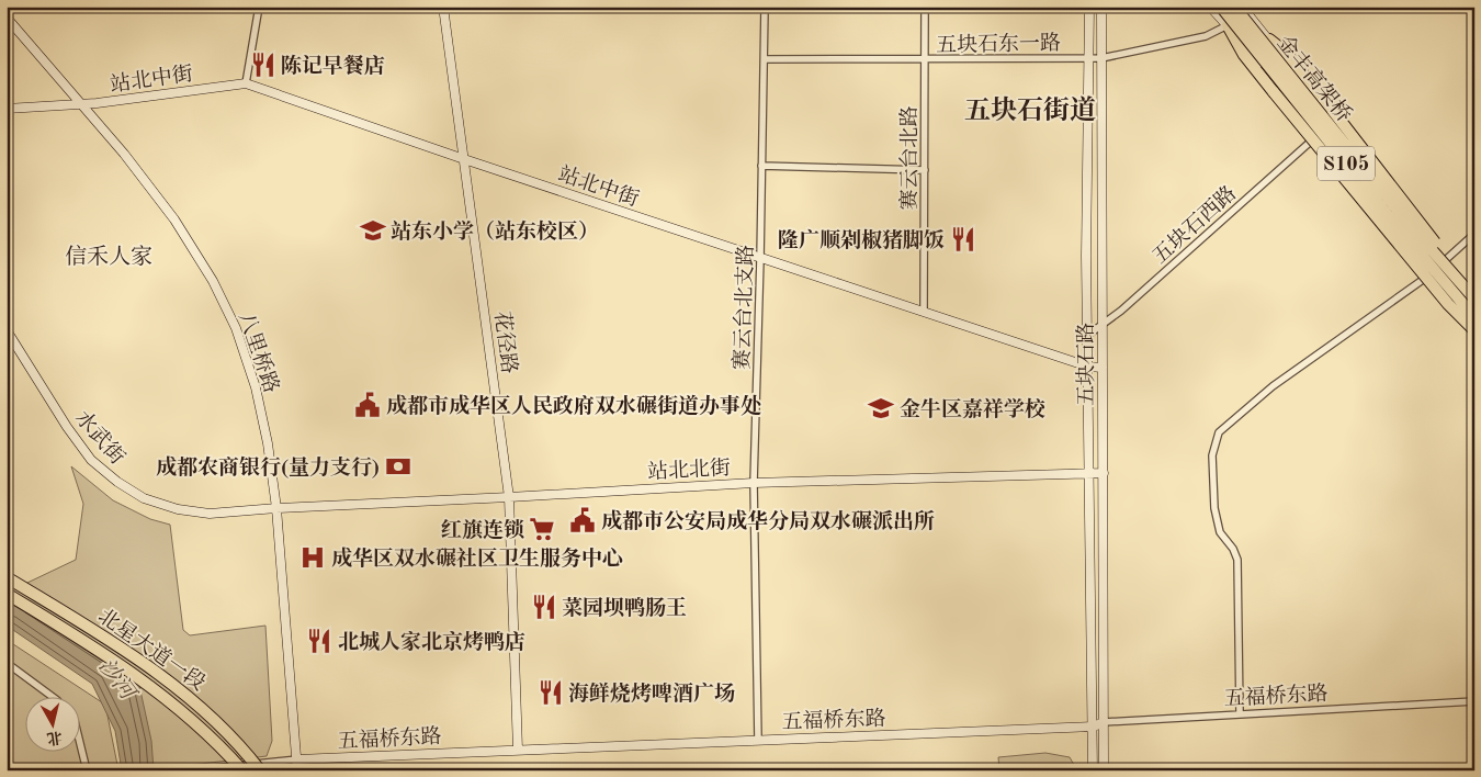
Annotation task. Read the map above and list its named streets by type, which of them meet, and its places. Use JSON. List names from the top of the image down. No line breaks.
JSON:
{"streets":{"highway":["金丰高架桥","S105","北星大道一段"],"street":["五块石东一路","站北中街","赛云台北路","五块石西路","赛云台北支路","花径路","八里桥路","五块石路","水武街","站北北街","五福桥东路"]},"crossings":[["五块石东一路","金丰高架桥"],["五块石东一路","赛云台北路"],["五块石东一路","赛云台北支路"],["五块石东一路","五块石路"],["站北中街","赛云台北路"],["站北中街","赛云台北支路"],["站北中街","花径路"],["站北中街","八里桥路"],["站北中街","五块石路"],["五块石西路","五块石路"],["赛云台北支路","站北北街"],["赛云台北支路","五福桥东路"],["花径路","站北北街"],["花径路","五福桥东路"],["八里桥路","水武街"],["八里桥路","站北北街"],["八里桥路","五福桥东路"],["五块石路","站北北街"],["五块石路","五福桥东路"],["水武街","站北北街"]],"districts":["五块石街道","信禾人家"],"water":["沙河"],"places":{"restaurant":["陈记早餐店","隆广顺剁椒猪脚饭","菜园坝鸭肠王","北城人家北京烤鸭店","海鲜烧烤啤酒广场"],"school or university":["站东小学（站东校区）","金牛区嘉祥学校"],"public building":["成都市成华区人民政府双水碾街道办事处","成都市公安局成华分局双水碾派出所"],"bank":["成都农商银行(量力支行)"],"supermarket":["红旗连锁"],"hospital":["成华区双水碾社区卫生服务中心"]},"north":"bottom"}
